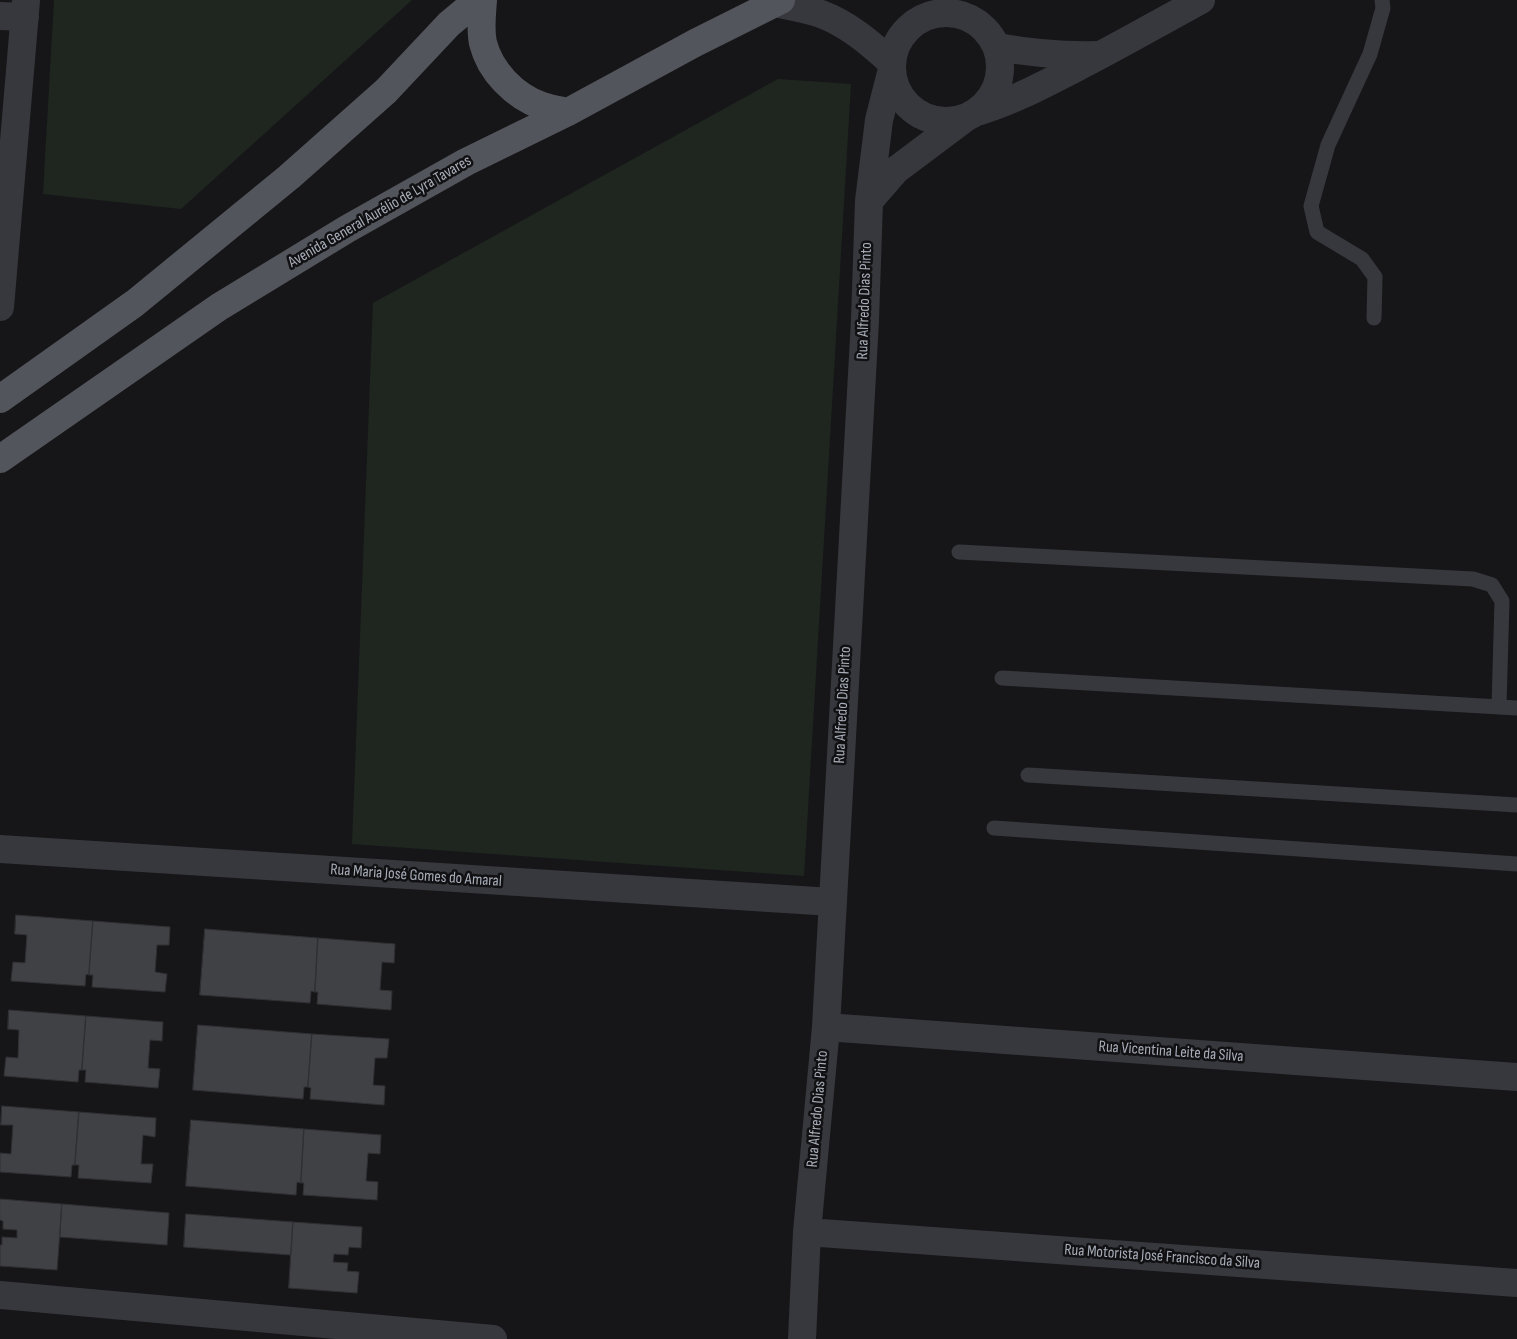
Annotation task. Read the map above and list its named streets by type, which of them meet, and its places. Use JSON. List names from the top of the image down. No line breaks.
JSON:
{"streets":{"main road":["Avenida General Aurélio de Lyra Tavares"],"street":["Rua Alfredo Dias Pinto","Rua Maria José Gomes do Amaral","Rua Vicentina Leite da Silva","Rua Motorista José Francisco da Silva"]},"crossings":[["Rua Alfredo Dias Pinto","Rua Maria José Gomes do Amaral"],["Rua Alfredo Dias Pinto","Rua Vicentina Leite da Silva"],["Rua Alfredo Dias Pinto","Rua Motorista José Francisco da Silva"]]}
